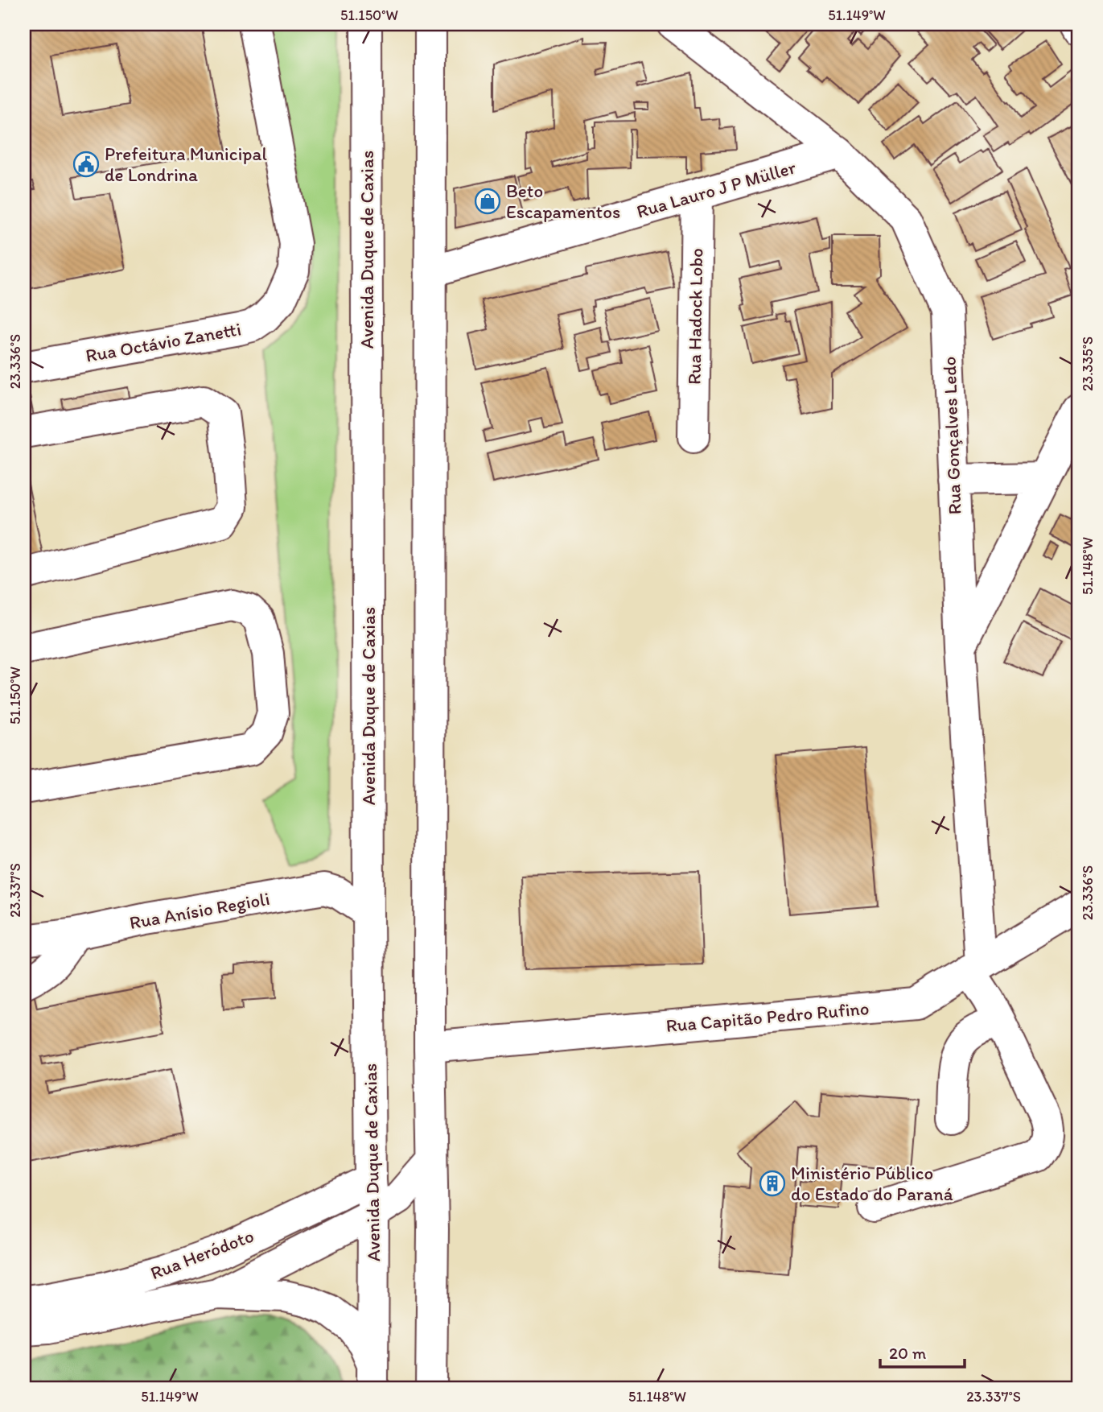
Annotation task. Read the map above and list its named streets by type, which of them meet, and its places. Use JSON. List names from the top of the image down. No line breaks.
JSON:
{"streets":{"main road":["Rua Lauro J P Müller","Avenida Duque de Caxias","Rua Hadock Lobo","Rua Octávio Zanetti","Rua Gonçalves Ledo","Rua Anísio Regioli","Rua Capitão Pedro Rufino","Rua Heródoto"]},"crossings":[["Rua Lauro J P Müller","Rua Hadock Lobo"],["Rua Lauro J P Müller","Rua Gonçalves Ledo"],["Avenida Duque de Caxias","Rua Anísio Regioli"],["Avenida Duque de Caxias","Rua Heródoto"],["Rua Gonçalves Ledo","Rua Capitão Pedro Rufino"]],"places":{"public building":["Prefeitura Municipal de Londrina"],"shop":["Beto Escapamentos"],"building":["Ministério Público do Estado do Paraná"]},"scale_bar":"20 m","coordinates":["51.150°W","51.149°W","23.336°S","23.335°S","51.148°W","23.337°S"]}
